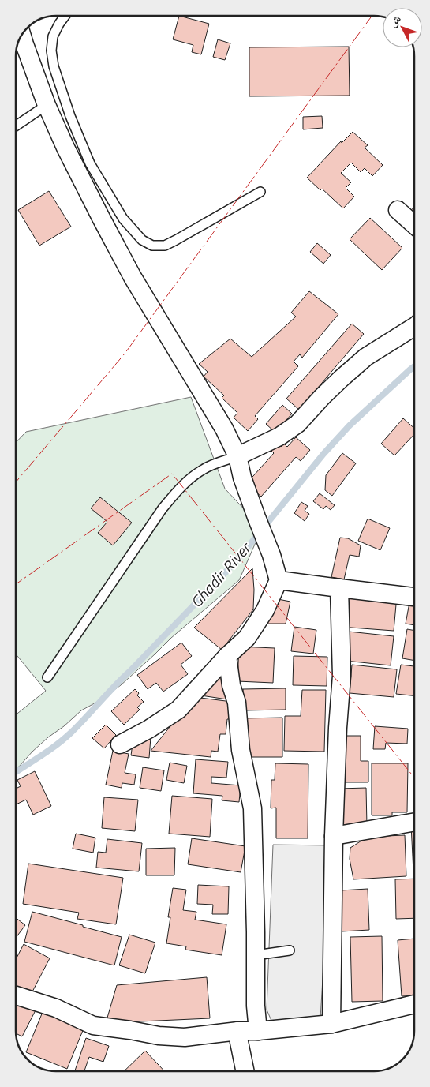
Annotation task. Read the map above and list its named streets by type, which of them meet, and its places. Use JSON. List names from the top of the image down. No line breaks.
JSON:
{"water":["Ghadir River"],"north":"top left"}
